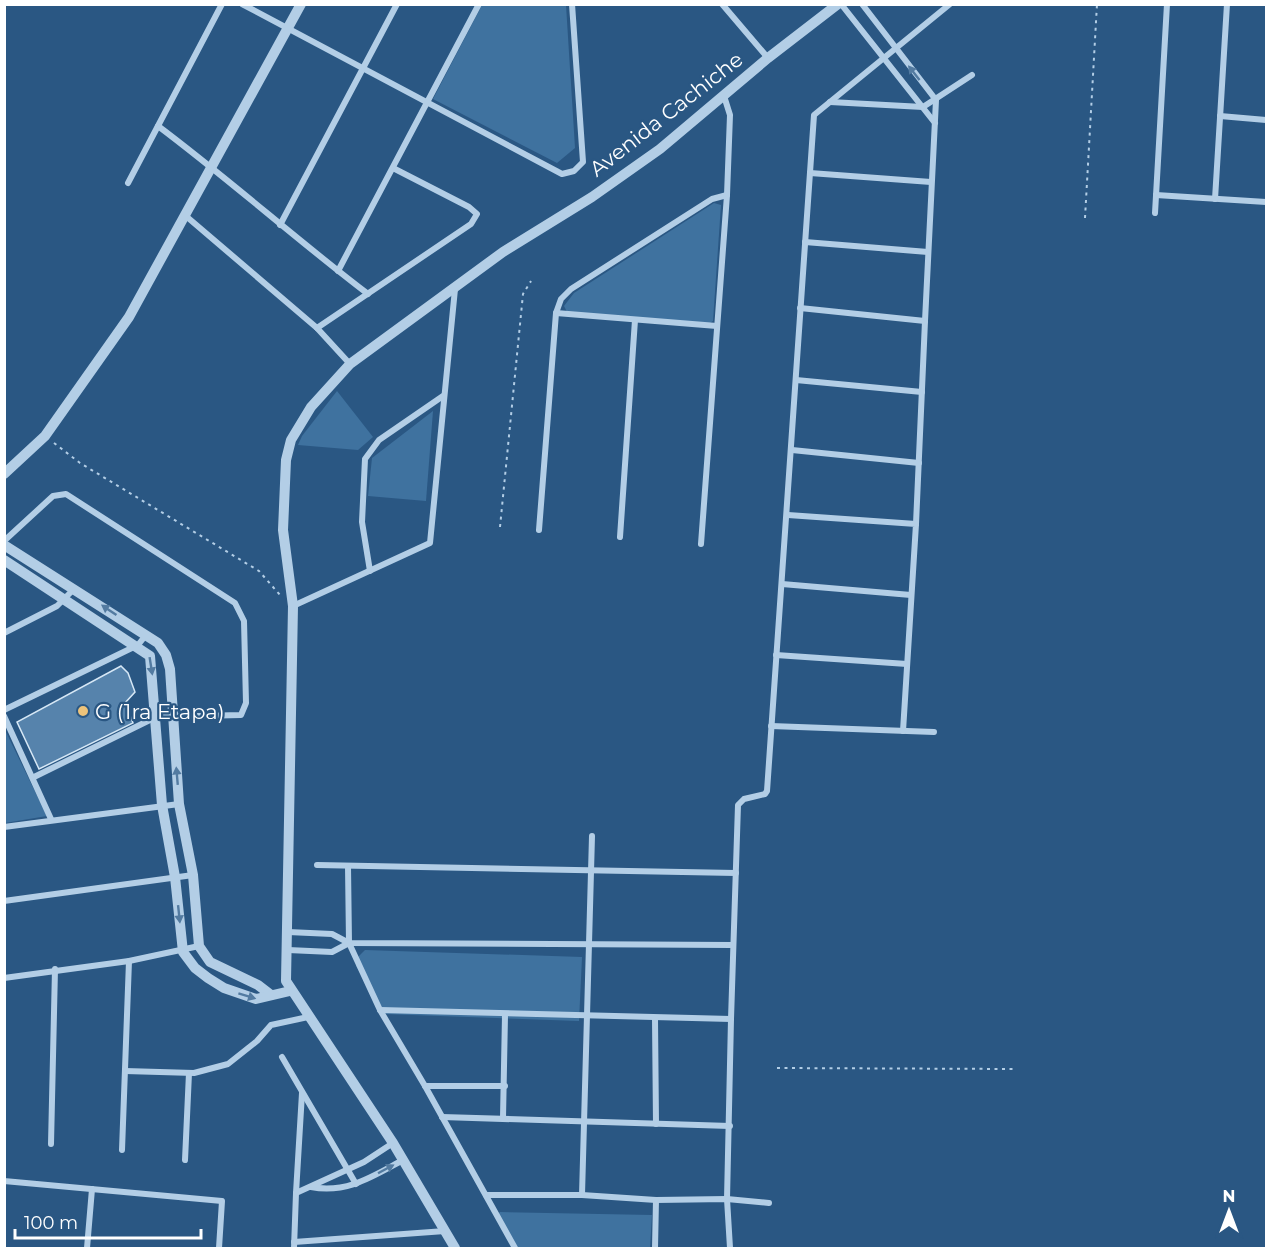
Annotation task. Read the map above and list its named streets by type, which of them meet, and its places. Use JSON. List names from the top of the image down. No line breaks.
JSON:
{"streets":{"street":["Avenida Cachiche"]},"places":["G (1ra Etapa)"],"scale_bar":"100 m","north":"top"}
